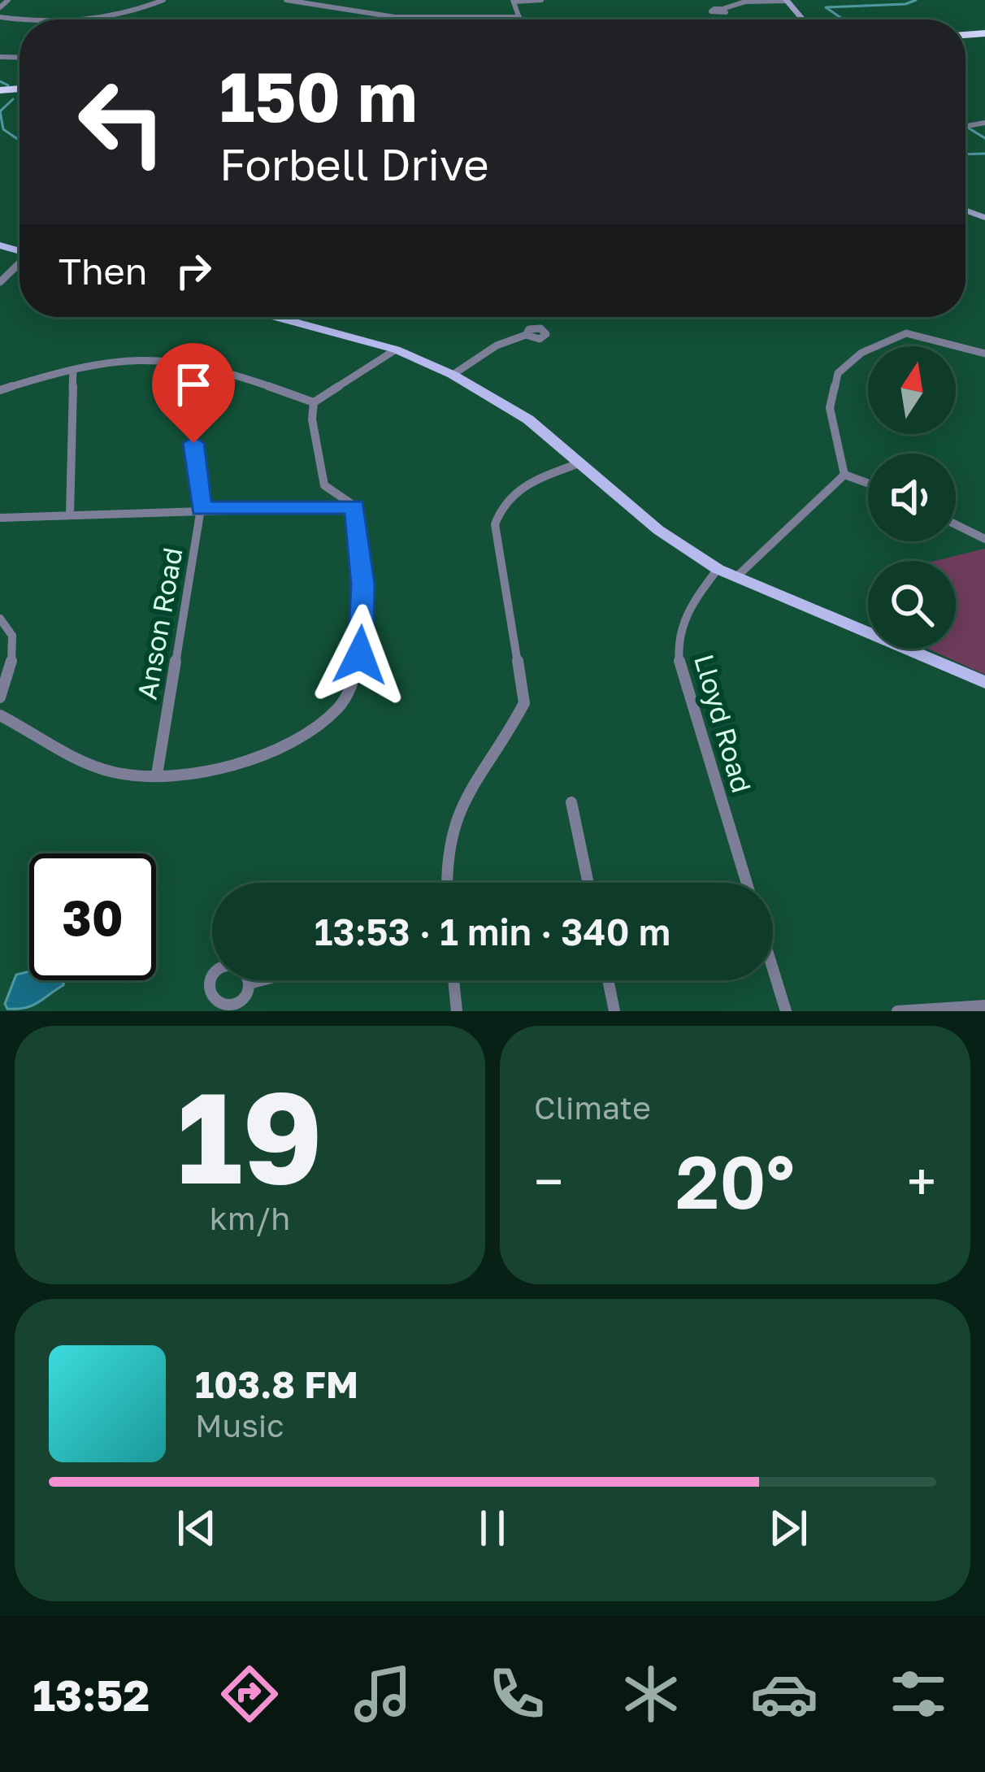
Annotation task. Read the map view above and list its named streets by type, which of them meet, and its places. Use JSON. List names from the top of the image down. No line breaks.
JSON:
{"streets":{"street":["Anson Road","Lloyd Road"]},"north":"top","page":{"turn":["150 m","Forbell Drive"],"then":"Then","limit":"30","trip":"13:53 · 1 min · 340 m","tile":[["19","km/h"],"Climate"],"heat":["−","20°","+"],"song":["103.8 FM","Music"],"tabs":"13:52"}}
